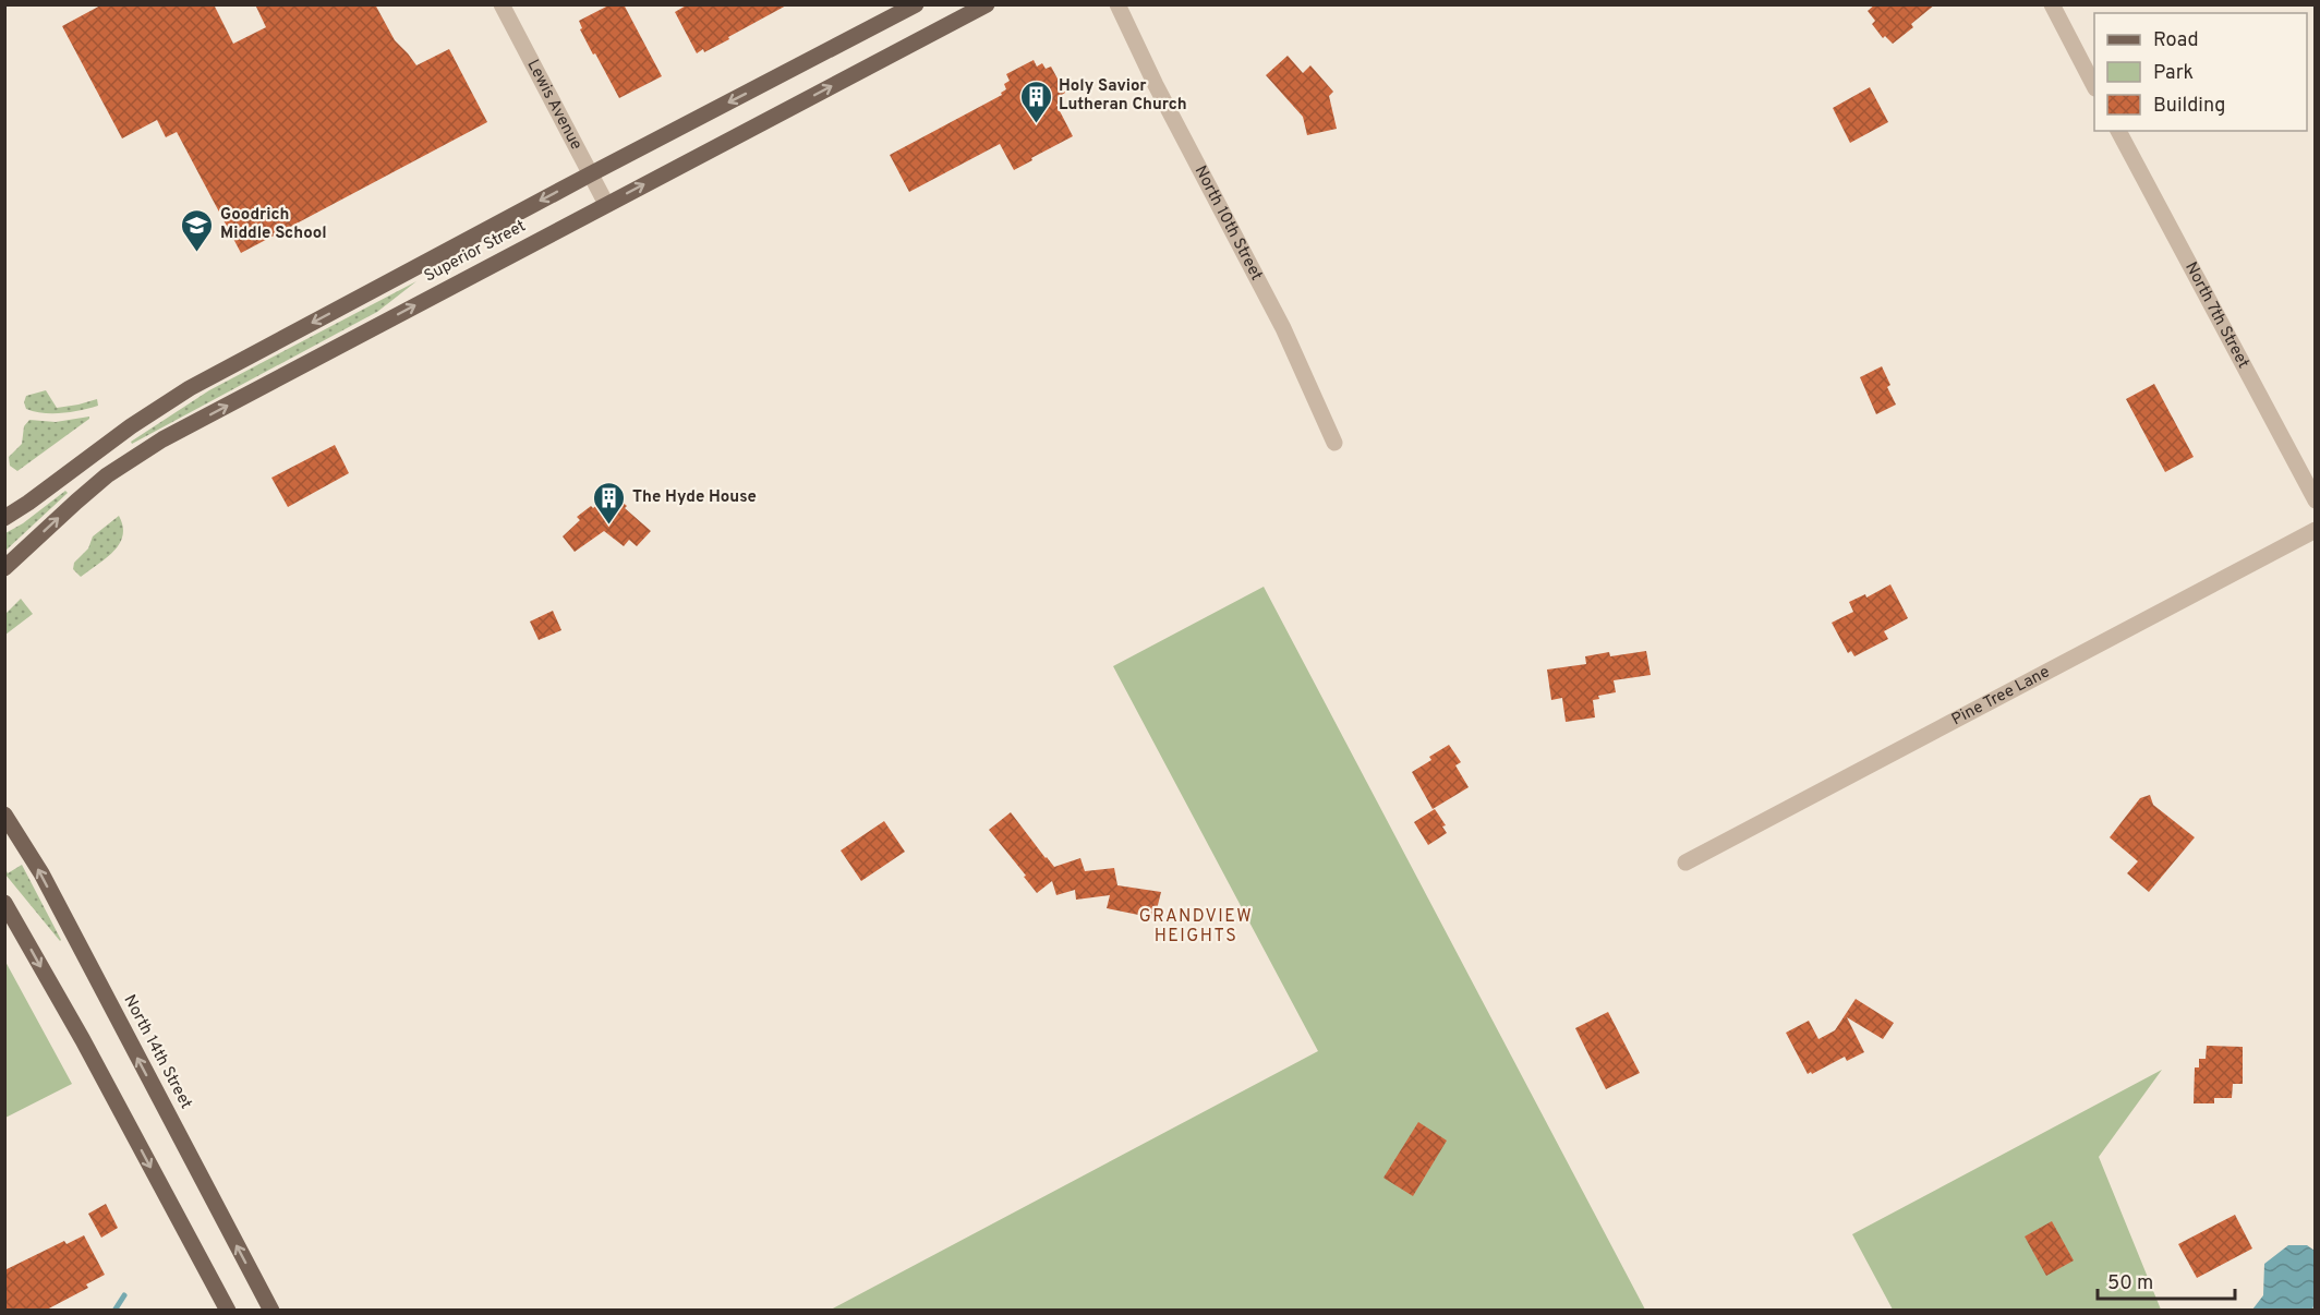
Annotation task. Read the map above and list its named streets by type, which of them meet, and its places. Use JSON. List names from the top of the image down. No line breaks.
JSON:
{"streets":{"main road":["Superior Street","North 14th Street"],"street":["Lewis Avenue","North 10th Street","North 7th Street","Pine Tree Lane"]},"crossings":[["Lewis Avenue","Superior Street"]],"districts":["GRANDVIEW HEIGHTS"],"places":{"building":["Holy Savior Lutheran Church","The Hyde House"],"school or university":["Goodrich Middle School"]},"legend":["Road","Park","Building"],"scale_bar":"50 m"}
